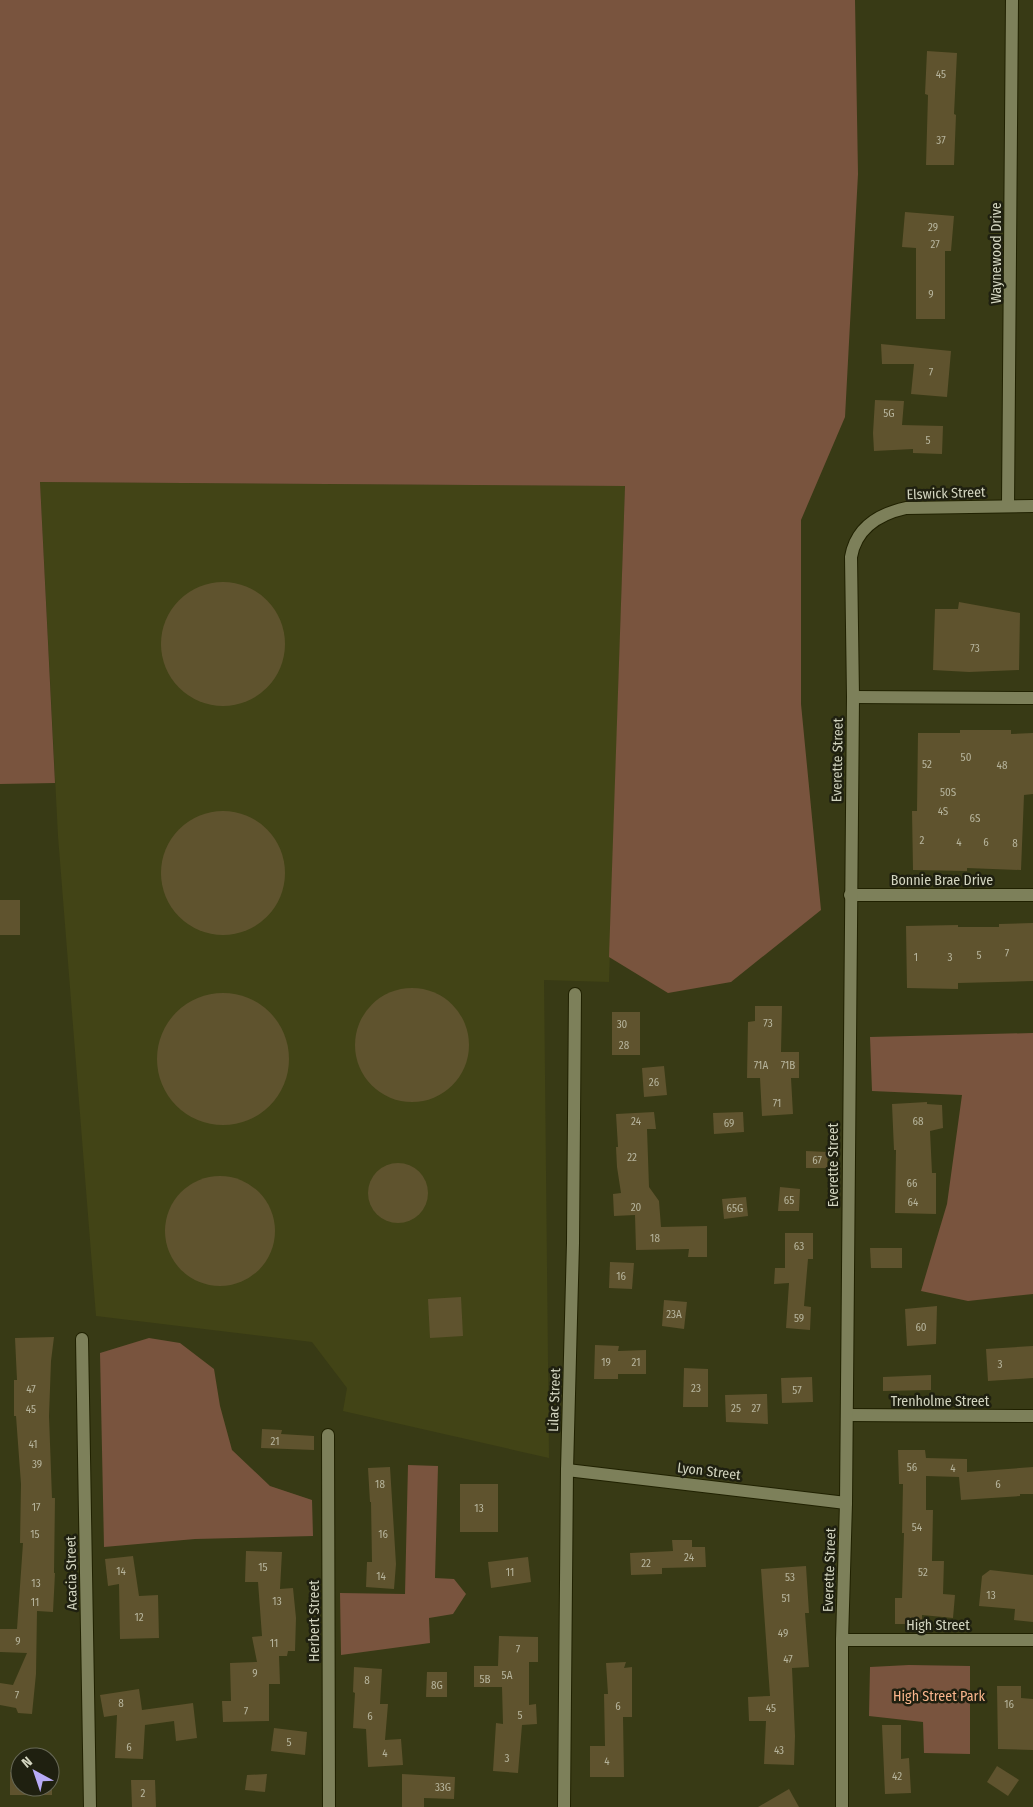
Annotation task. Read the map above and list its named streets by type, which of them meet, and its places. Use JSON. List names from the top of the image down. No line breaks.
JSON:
{"streets":{"street":["Waynewood Drive","Elswick Street","Everette Street","Bonnie Brae Drive","Lilac Street","Trenholme Street","Lyon Street","Acacia Street","Herbert Street","High Street"]},"crossings":[["Waynewood Drive","Elswick Street"],["Elswick Street","Everette Street"],["Everette Street","Bonnie Brae Drive"],["Everette Street","Trenholme Street"],["Everette Street","Lyon Street"],["Everette Street","High Street"],["Lilac Street","Lyon Street"]],"parks":["High Street Park"],"house_numbers":["45","37","29","27","9","7","5G","5","73","50","52","48","50S","4S","6S","2","4","6","8","7","5","1","3","73","30","28","71A","71B","26","71","24","68","69","22","67","66","65","64","20","65G","18","63","16","23A","59","60","19","21","3","23","47","57","25","27","45","21","41","39","56","4","18","6","17","13","54","15","16","24","22","15","14","11","52","14","53","13","13","51","13","11","12","49","9","11","7","47","9","5A","5B","8","8G","7","8","16","6","45","7","5","6","5","6","43","4","3","4","42","33G","2"],"north":"top left"}
